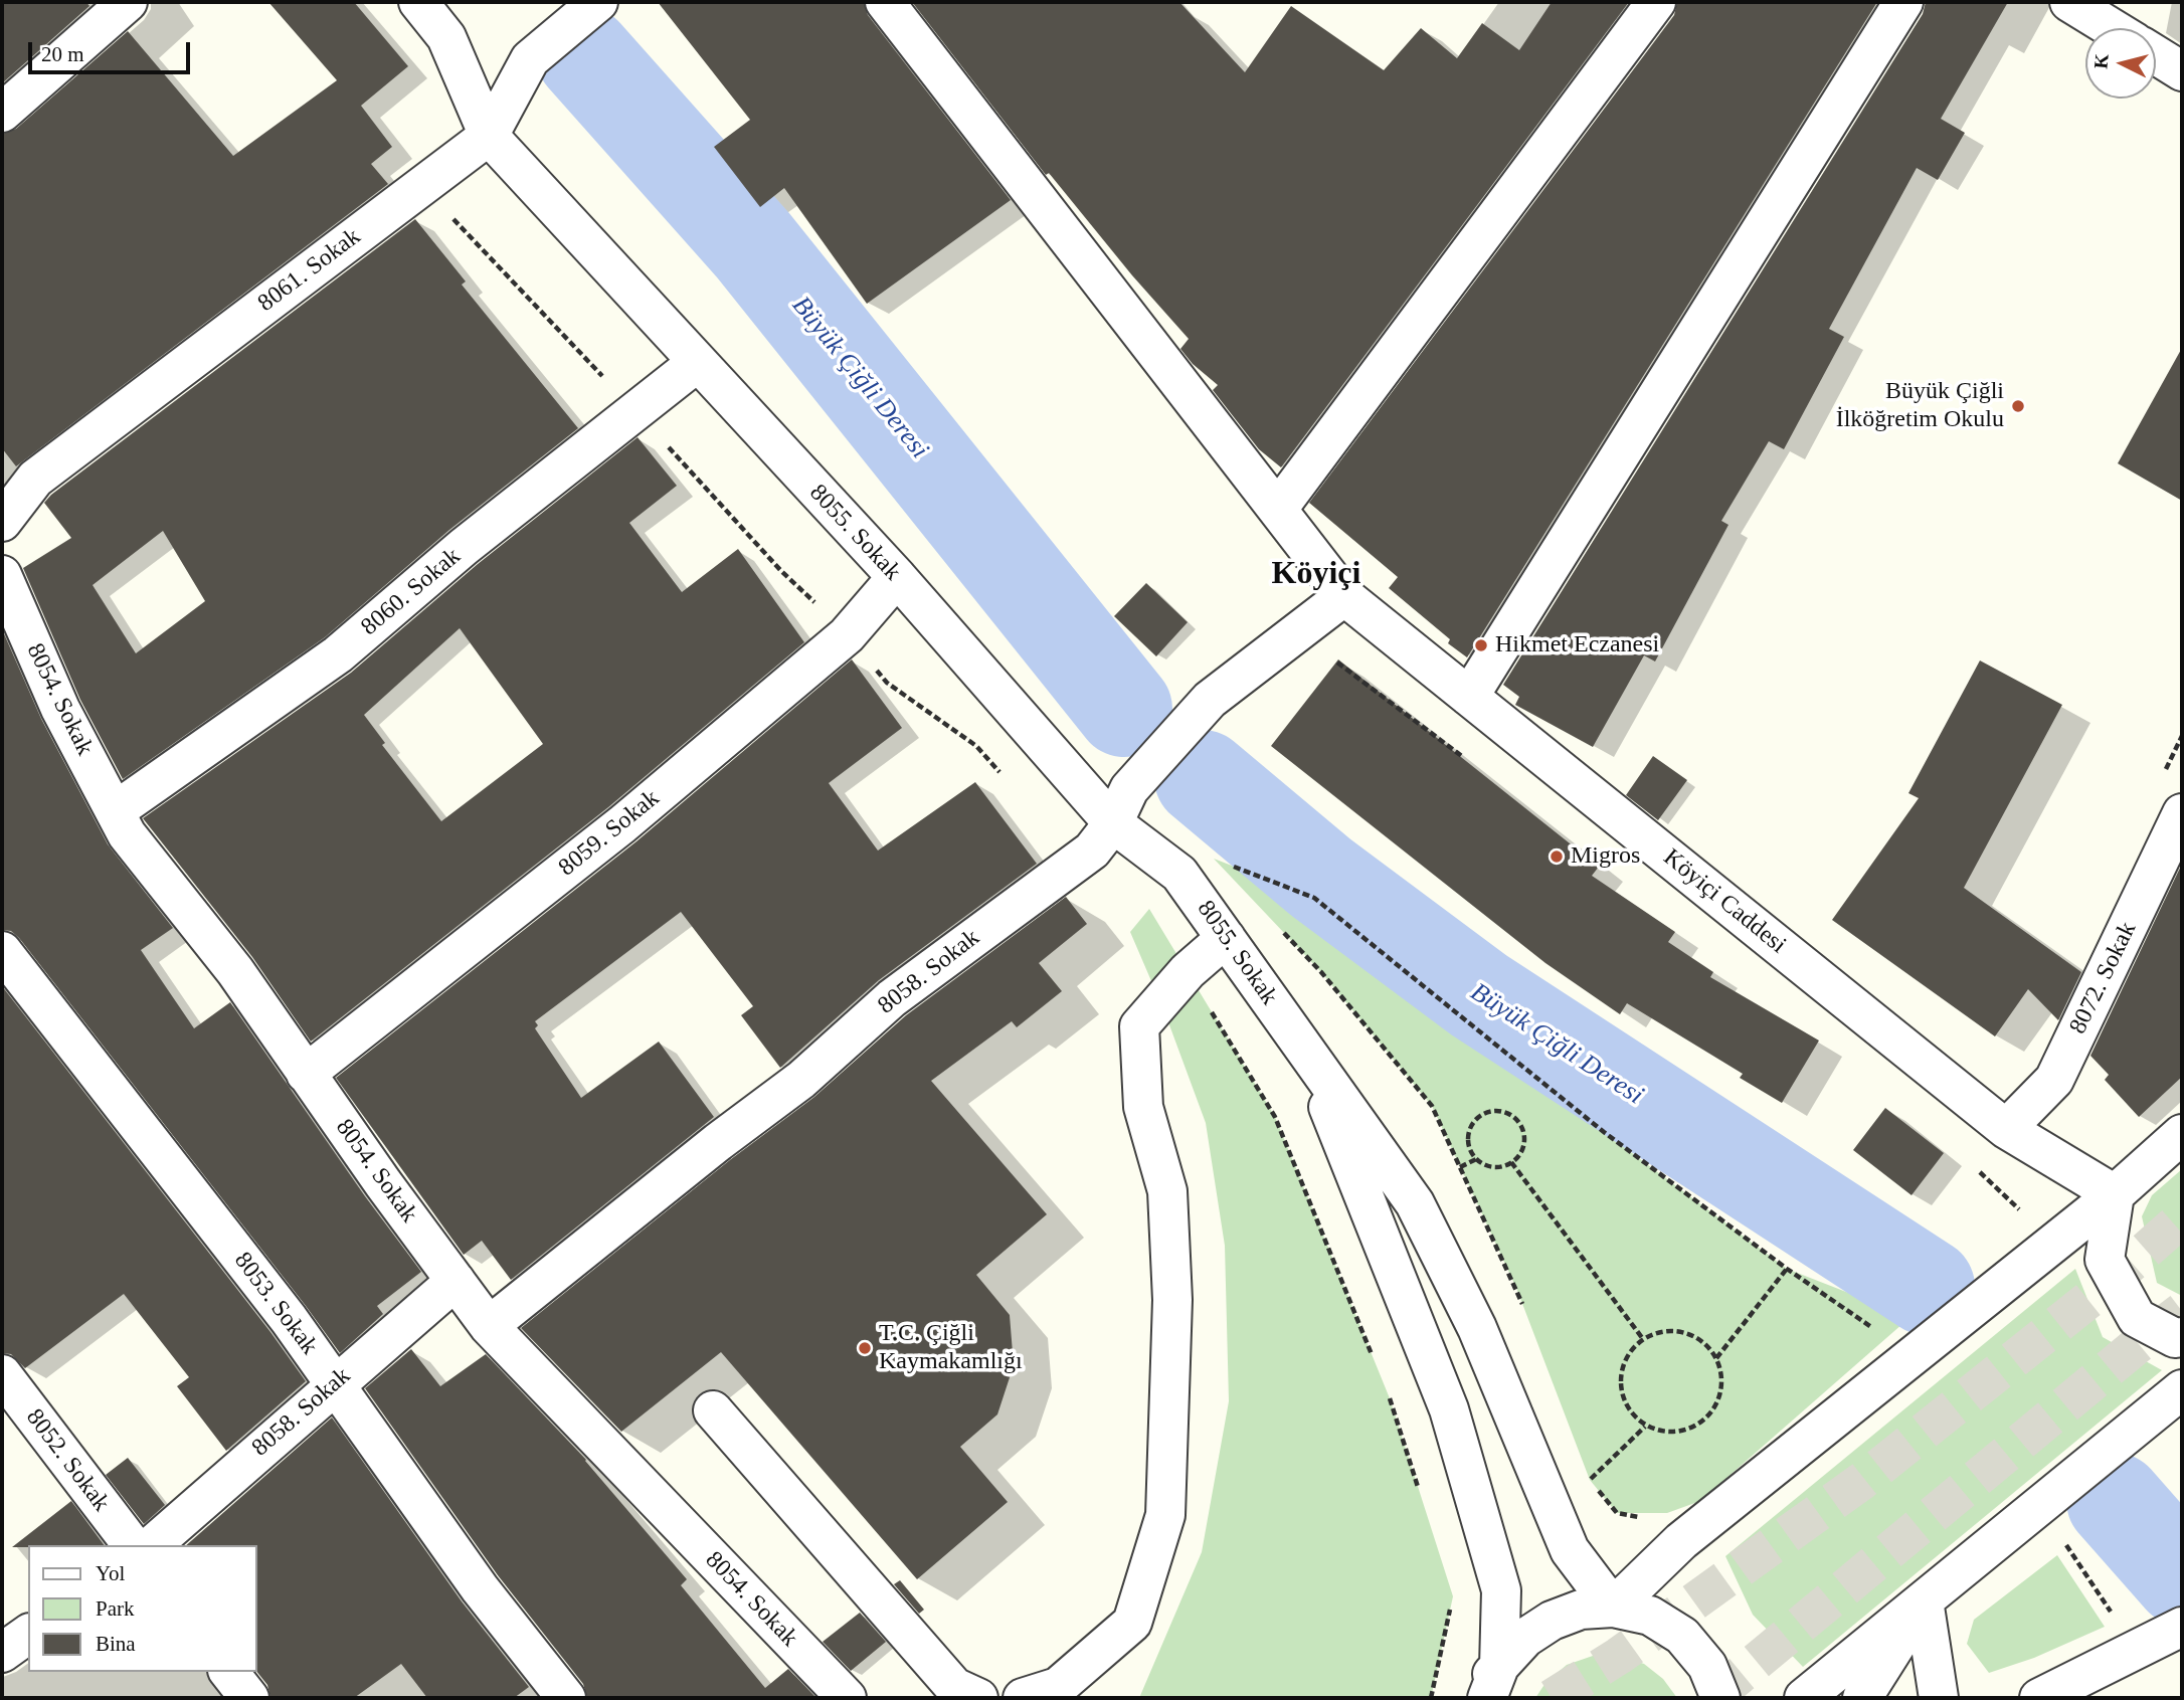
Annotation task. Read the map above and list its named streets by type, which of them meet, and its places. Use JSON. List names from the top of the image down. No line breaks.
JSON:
{"streets":{"street":["8061. Sokak","8055. Sokak","8060. Sokak","8054. Sokak","8059. Sokak","Köyiçi Caddesi","8058. Sokak","8072. Sokak","8053. Sokak","8052. Sokak"]},"crossings":[["8061. Sokak","8055. Sokak"],["8055. Sokak","8060. Sokak"],["8055. Sokak","8059. Sokak"],["8055. Sokak","8058. Sokak"],["8060. Sokak","8054. Sokak"],["8054. Sokak","8059. Sokak"],["8054. Sokak","8058. Sokak"],["Köyiçi Caddesi","8058. Sokak"],["Köyiçi Caddesi","8072. Sokak"],["8058. Sokak","8053. Sokak"]],"districts":["Köyiçi"],"water":["Büyük Çiğli Deresi"],"places":["Büyük Çiğli İlköğretim Okulu","Hikmet Eczanesi","Migros","T.C. Çiğli Kaymakamlığı"],"legend":["Yol","Park","Bina"],"scale_bar":"20 m","north":"left"}
